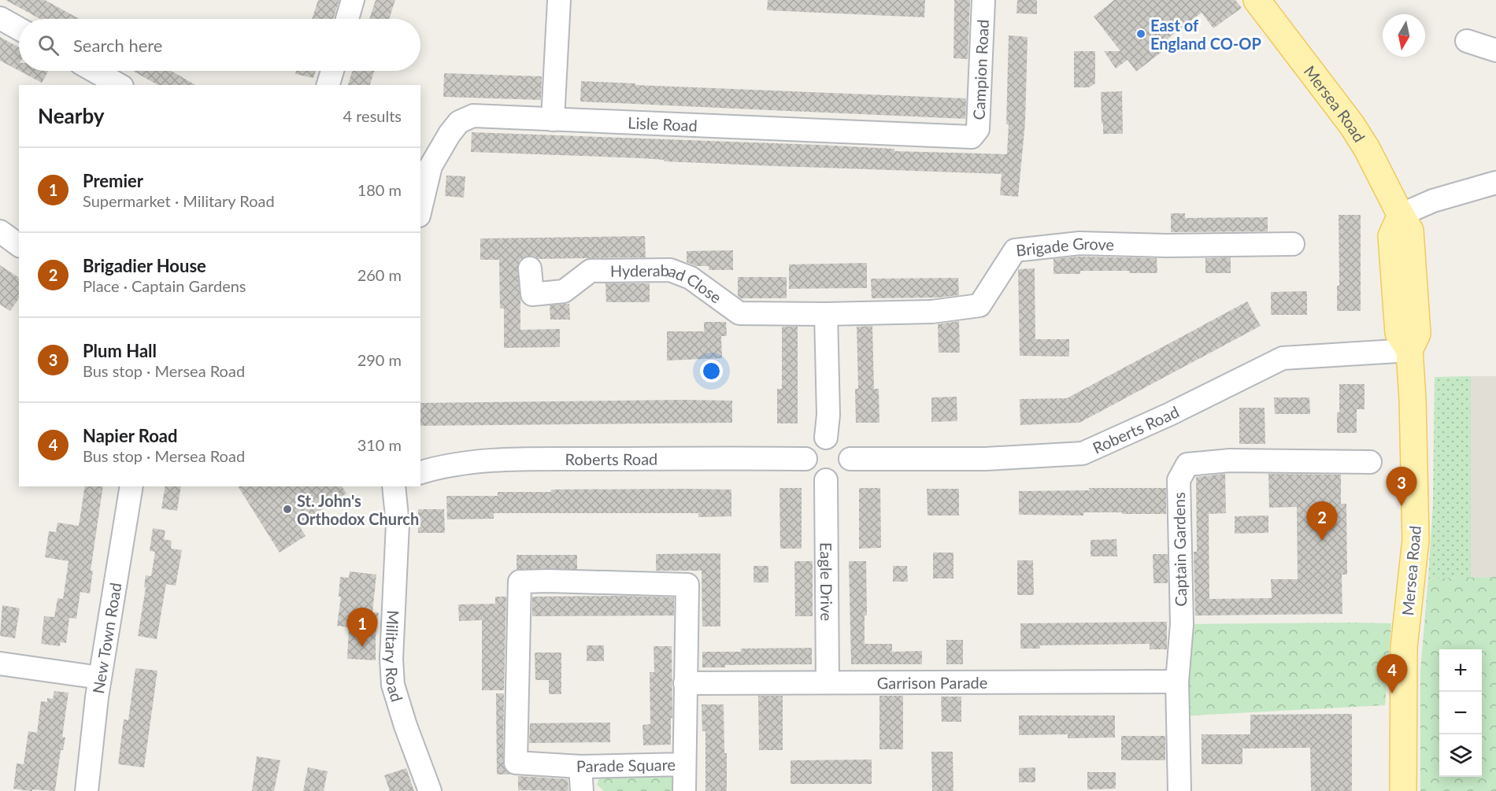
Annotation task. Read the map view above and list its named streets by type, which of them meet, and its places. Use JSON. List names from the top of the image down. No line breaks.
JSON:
{"streets":{"main road":["Mersea Road"],"street":["Campion Road","Lisle Road","Brigade Grove","Hyderabad Close","Roberts Road","Captain Gardens","Eagle Drive","New Town Road","Military Road","Garrison Parade","Parade Square"]},"crossings":[["Campion Road","Lisle Road"],["Mersea Road","Roberts Road"],["Brigade Grove","Hyderabad Close"],["Roberts Road","Eagle Drive"],["Captain Gardens","Garrison Parade"],["Eagle Drive","Garrison Parade"],["Garrison Parade","Parade Square"]],"places":["East of England CO-OP","St. John's Orthodox Church"],"north":"bottom","page":{"search":"Search here","heading":["Nearby","4 results"],"list":[{"mark":"1","name":"Premier","note":"Supermarket · Military Road","value":"180 m"},{"mark":"2","name":"Brigadier House","note":"Place · Captain Gardens","value":"260 m"},{"mark":"3","name":"Plum Hall","note":"Bus stop · Mersea Road","value":"290 m"},{"mark":"4","name":"Napier Road","note":"Bus stop · Mersea Road","value":"310 m"}],"pins":["3","2","1","4"],"map_buttons":["+","−"]}}
